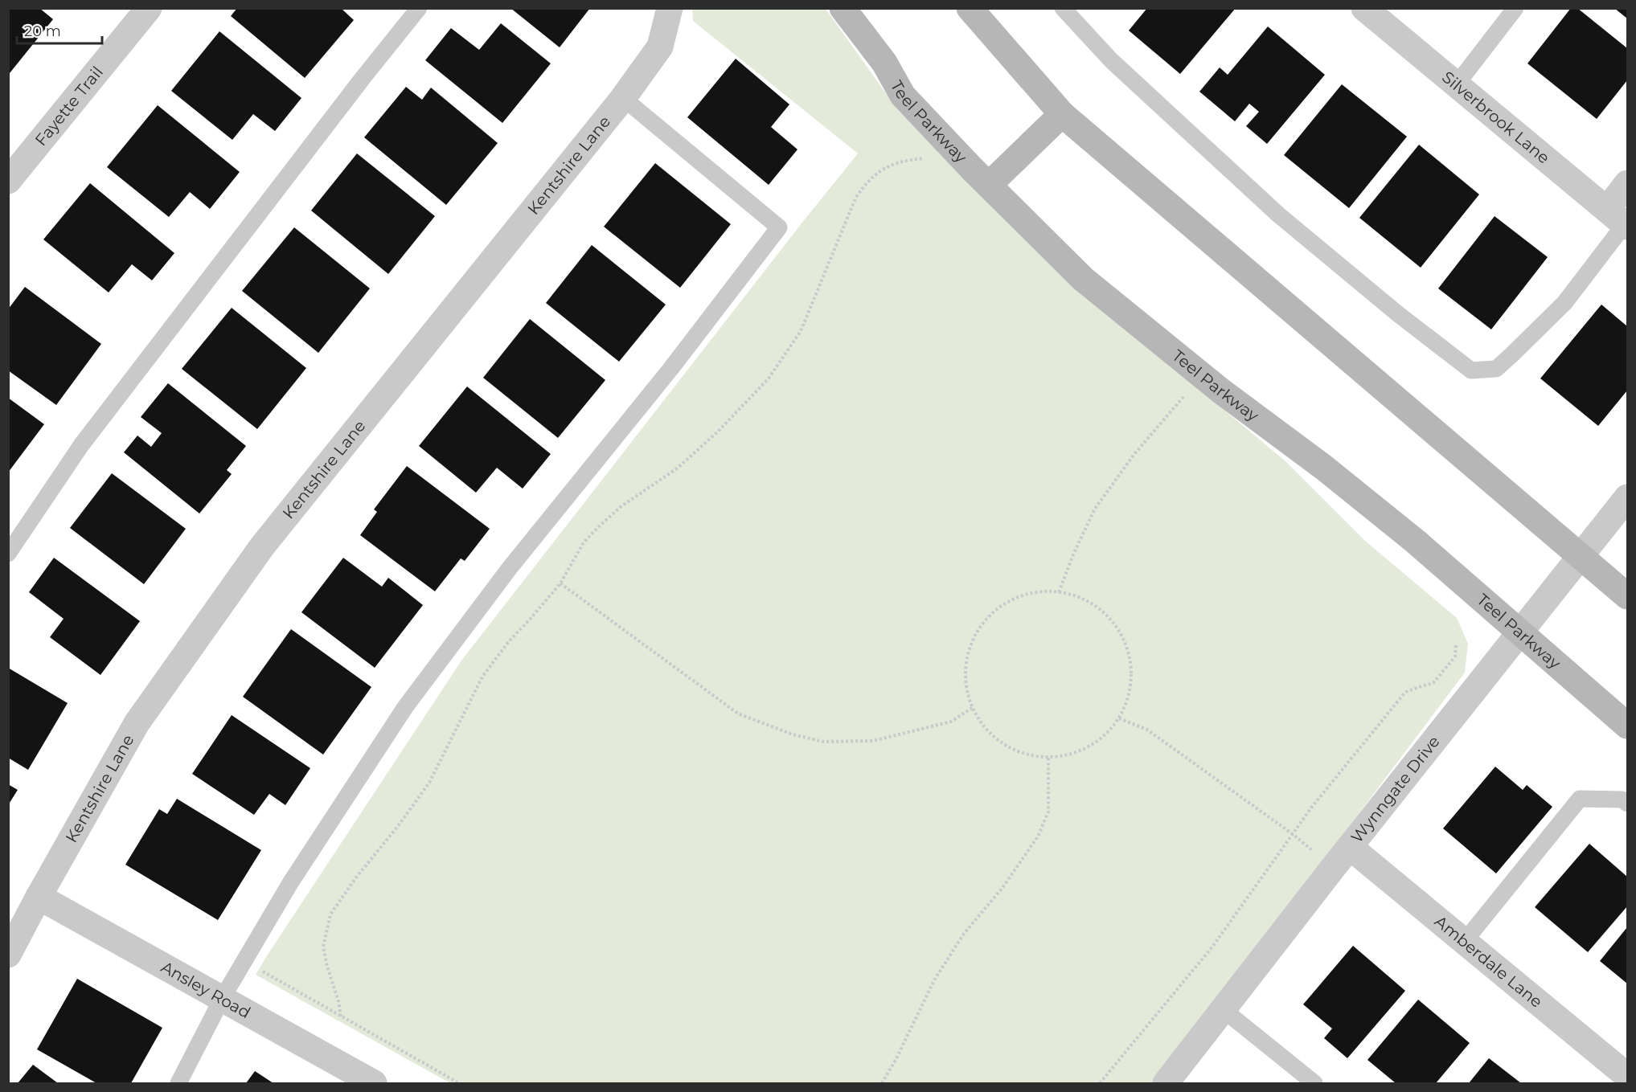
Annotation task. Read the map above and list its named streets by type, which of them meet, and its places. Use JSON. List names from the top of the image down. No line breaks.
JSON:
{"streets":{"main road":["Teel Parkway"],"street":["Fayette Trail","Silverbrook Lane","Kentshire Lane","Wynngate Drive","Amberdale Lane","Ansley Road"]},"crossings":[["Teel Parkway","Wynngate Drive"],["Kentshire Lane","Ansley Road"],["Wynngate Drive","Amberdale Lane"]],"scale_bar":"20 m"}
